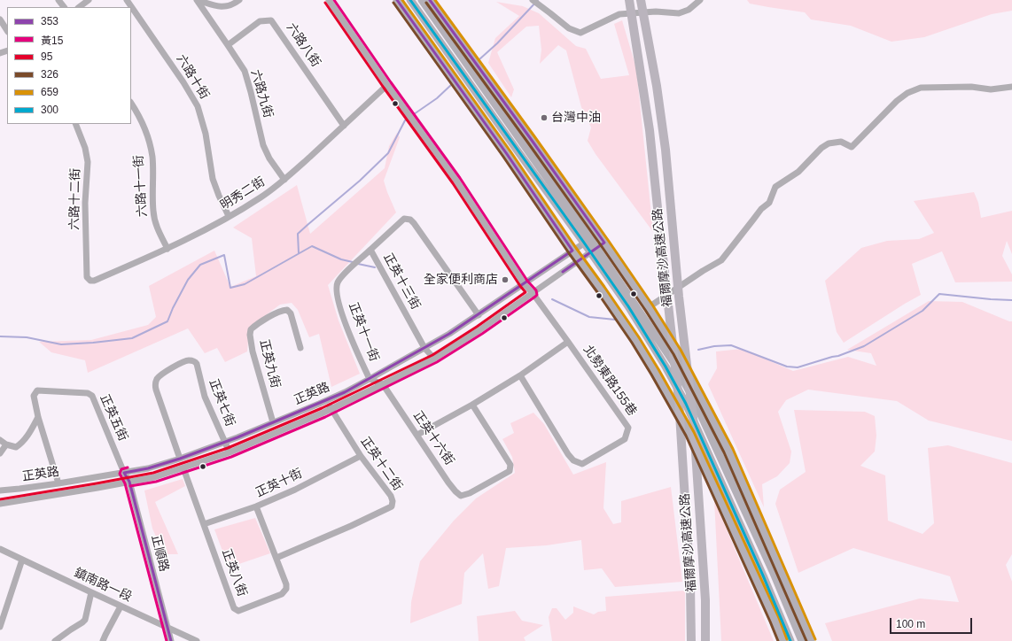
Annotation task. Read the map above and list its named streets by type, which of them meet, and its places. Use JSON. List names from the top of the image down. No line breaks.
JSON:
{"streets":{"highway":["福爾摩沙高速公路"],"street":["六路八街","六路十街","六路九街","六路十一街","明秀二街","六路十二街","正英十三街","正英十一街","正英九街","北勢東路155巷","正英路","正英七街","正英五街","正英十六街","正英十二街","正英十街","正順路","正英八街","鎮南路一段"]},"crossings":[["六路八街","六路九街"],["六路八街","明秀二街"],["六路十街","明秀二街"],["六路九街","明秀二街"],["六路十一街","明秀二街"],["明秀二街","六路十二街"],["正英十三街","正英十一街"],["正英十三街","正英路"],["正英十一街","正英路"],["正英十一街","正英十六街"],["正英九街","正英路"],["北勢東路155巷","正英十六街"],["正英路","正英七街"],["正英路","正英五街"],["正英路","正英十六街"],["正英路","正英十二街"],["正英路","正順路"],["正英路","正英八街"],["正英五街","正順路"],["正英十二街","正英十街"],["正英十二街","正英八街"],["正英十街","正英八街"],["正順路","鎮南路一段"]],"places":["台灣中油","全家便利商店"],"lines":["transit line 353","transit line 黃15","transit line 659","transit line 300","transit line 95","transit line 326"],"legend":["353","黃15","95","326","659","300"],"scale_bar":"100 m"}
